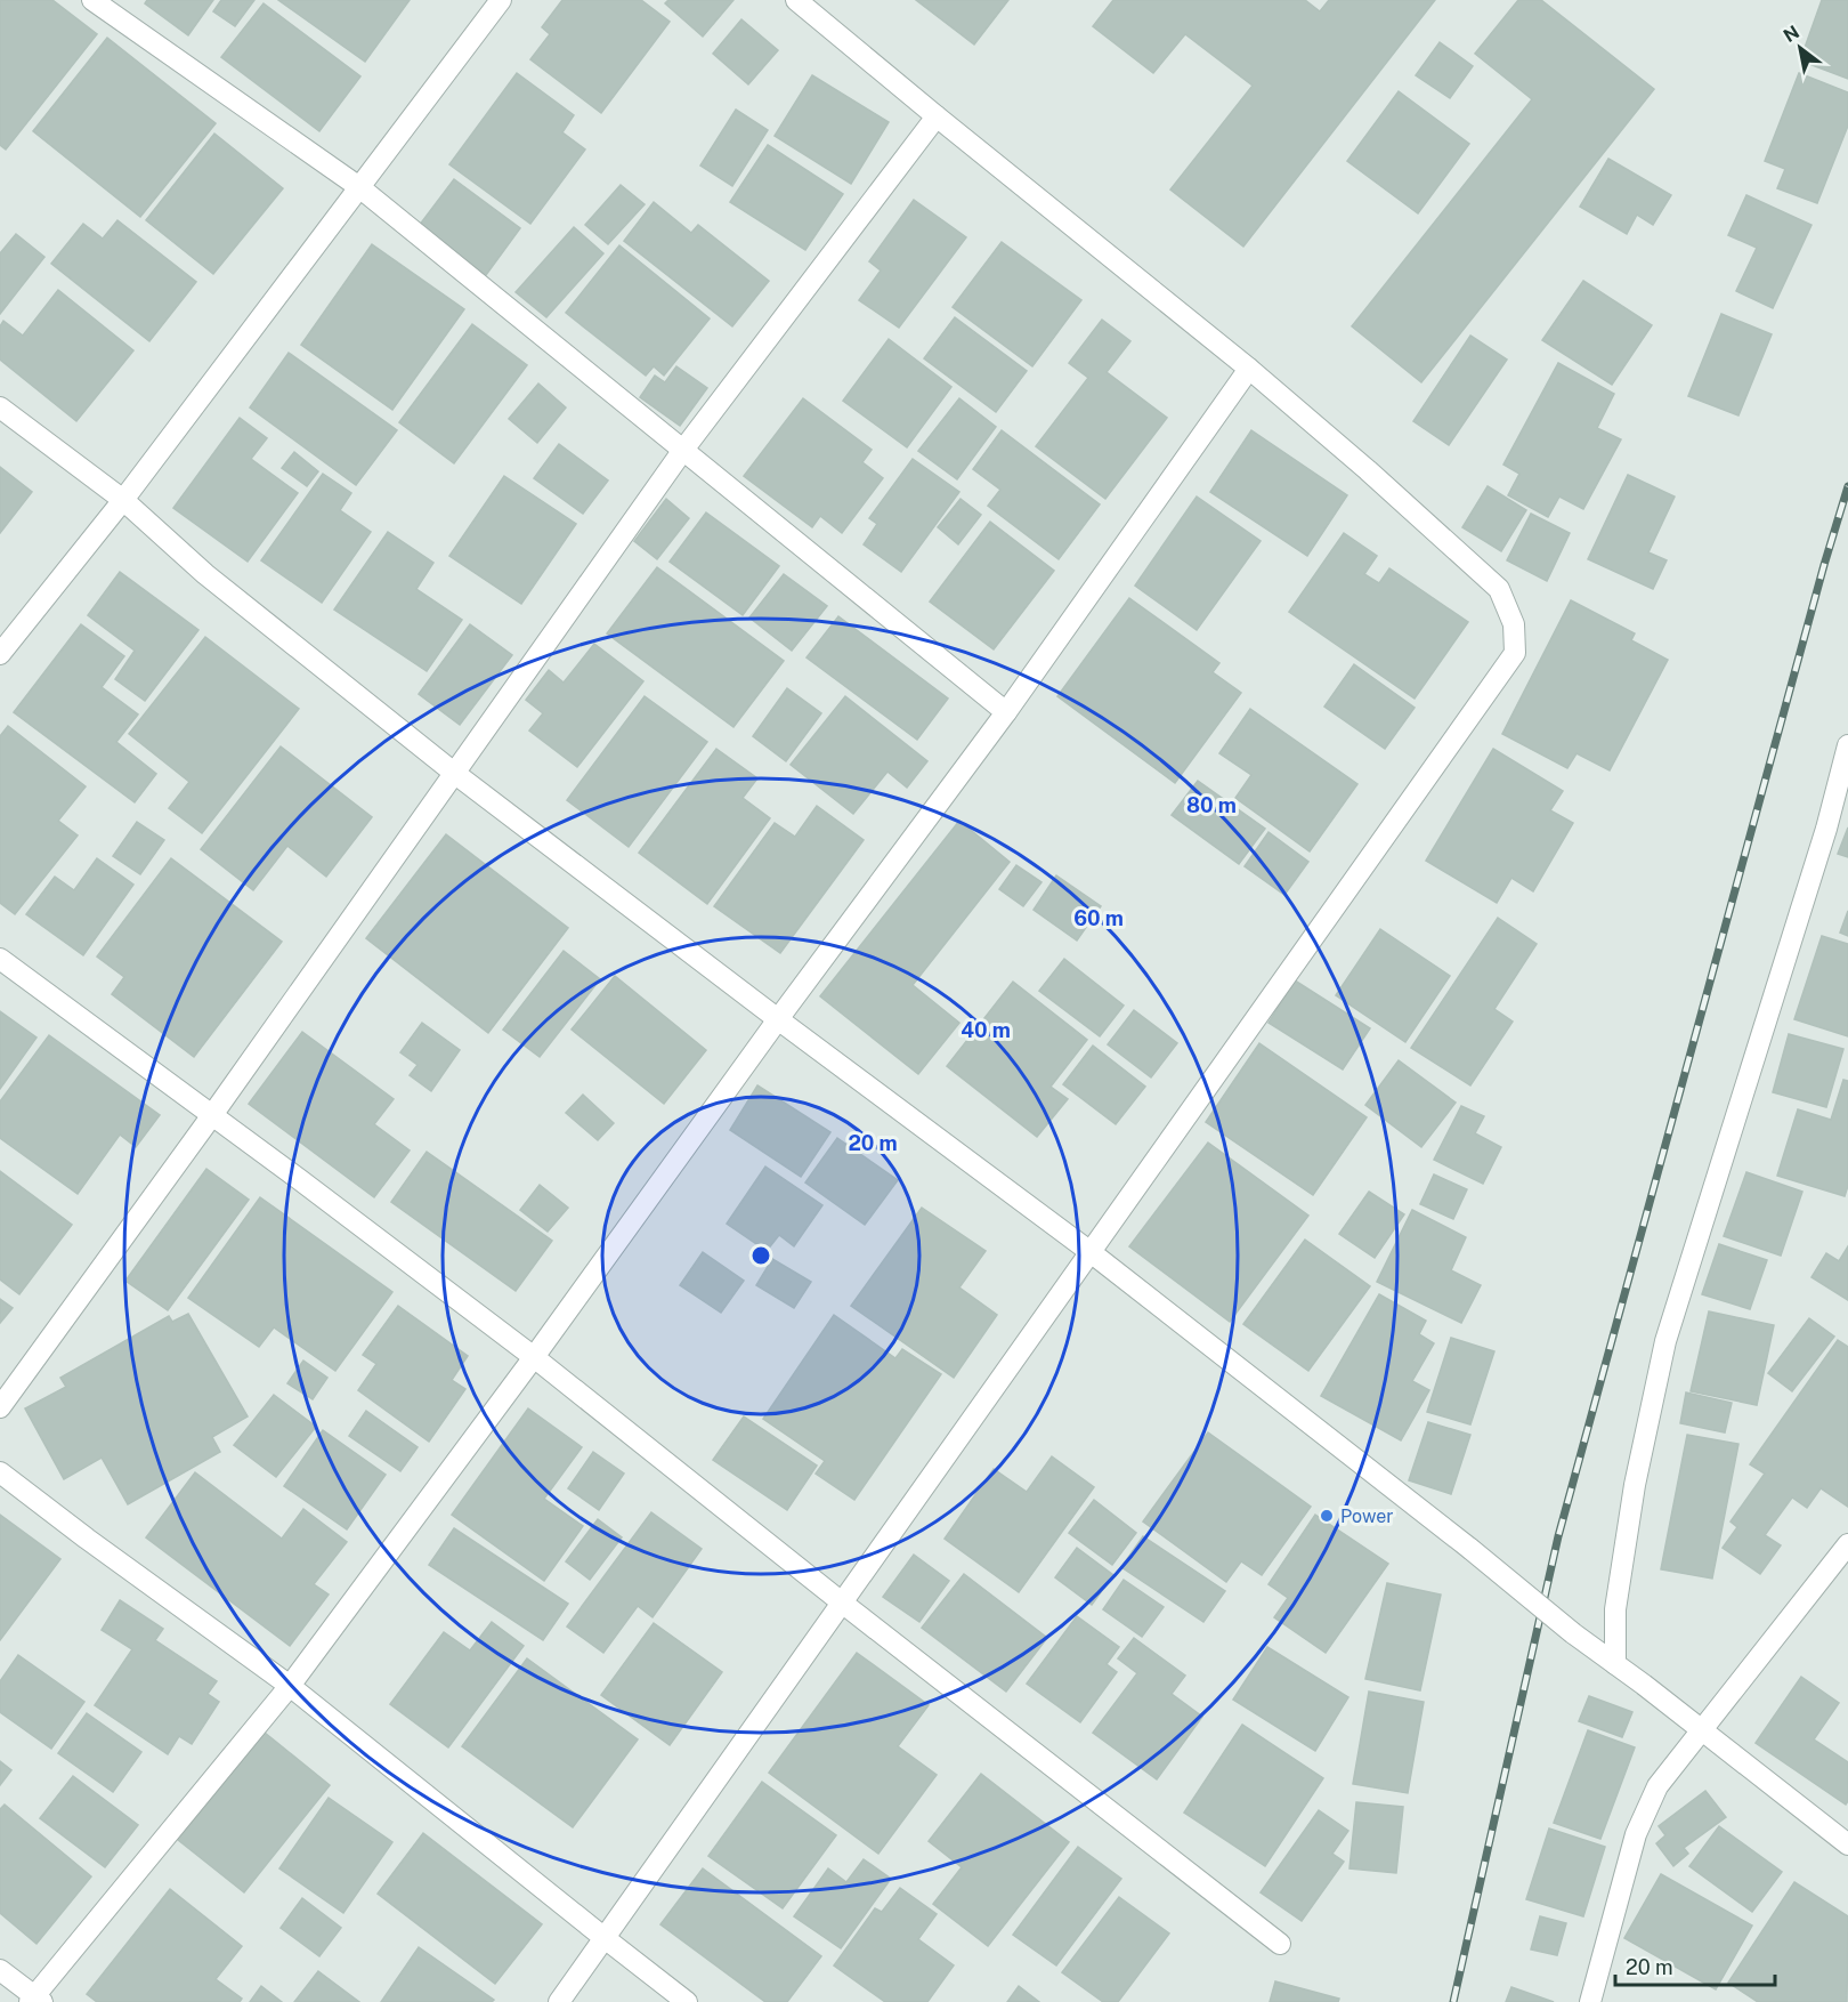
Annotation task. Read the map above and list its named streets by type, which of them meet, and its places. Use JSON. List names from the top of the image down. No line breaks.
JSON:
{"places":["Power"],"scale_bar":"20 m","north":"top left","rings":["80 m","60 m","40 m","20 m"]}
